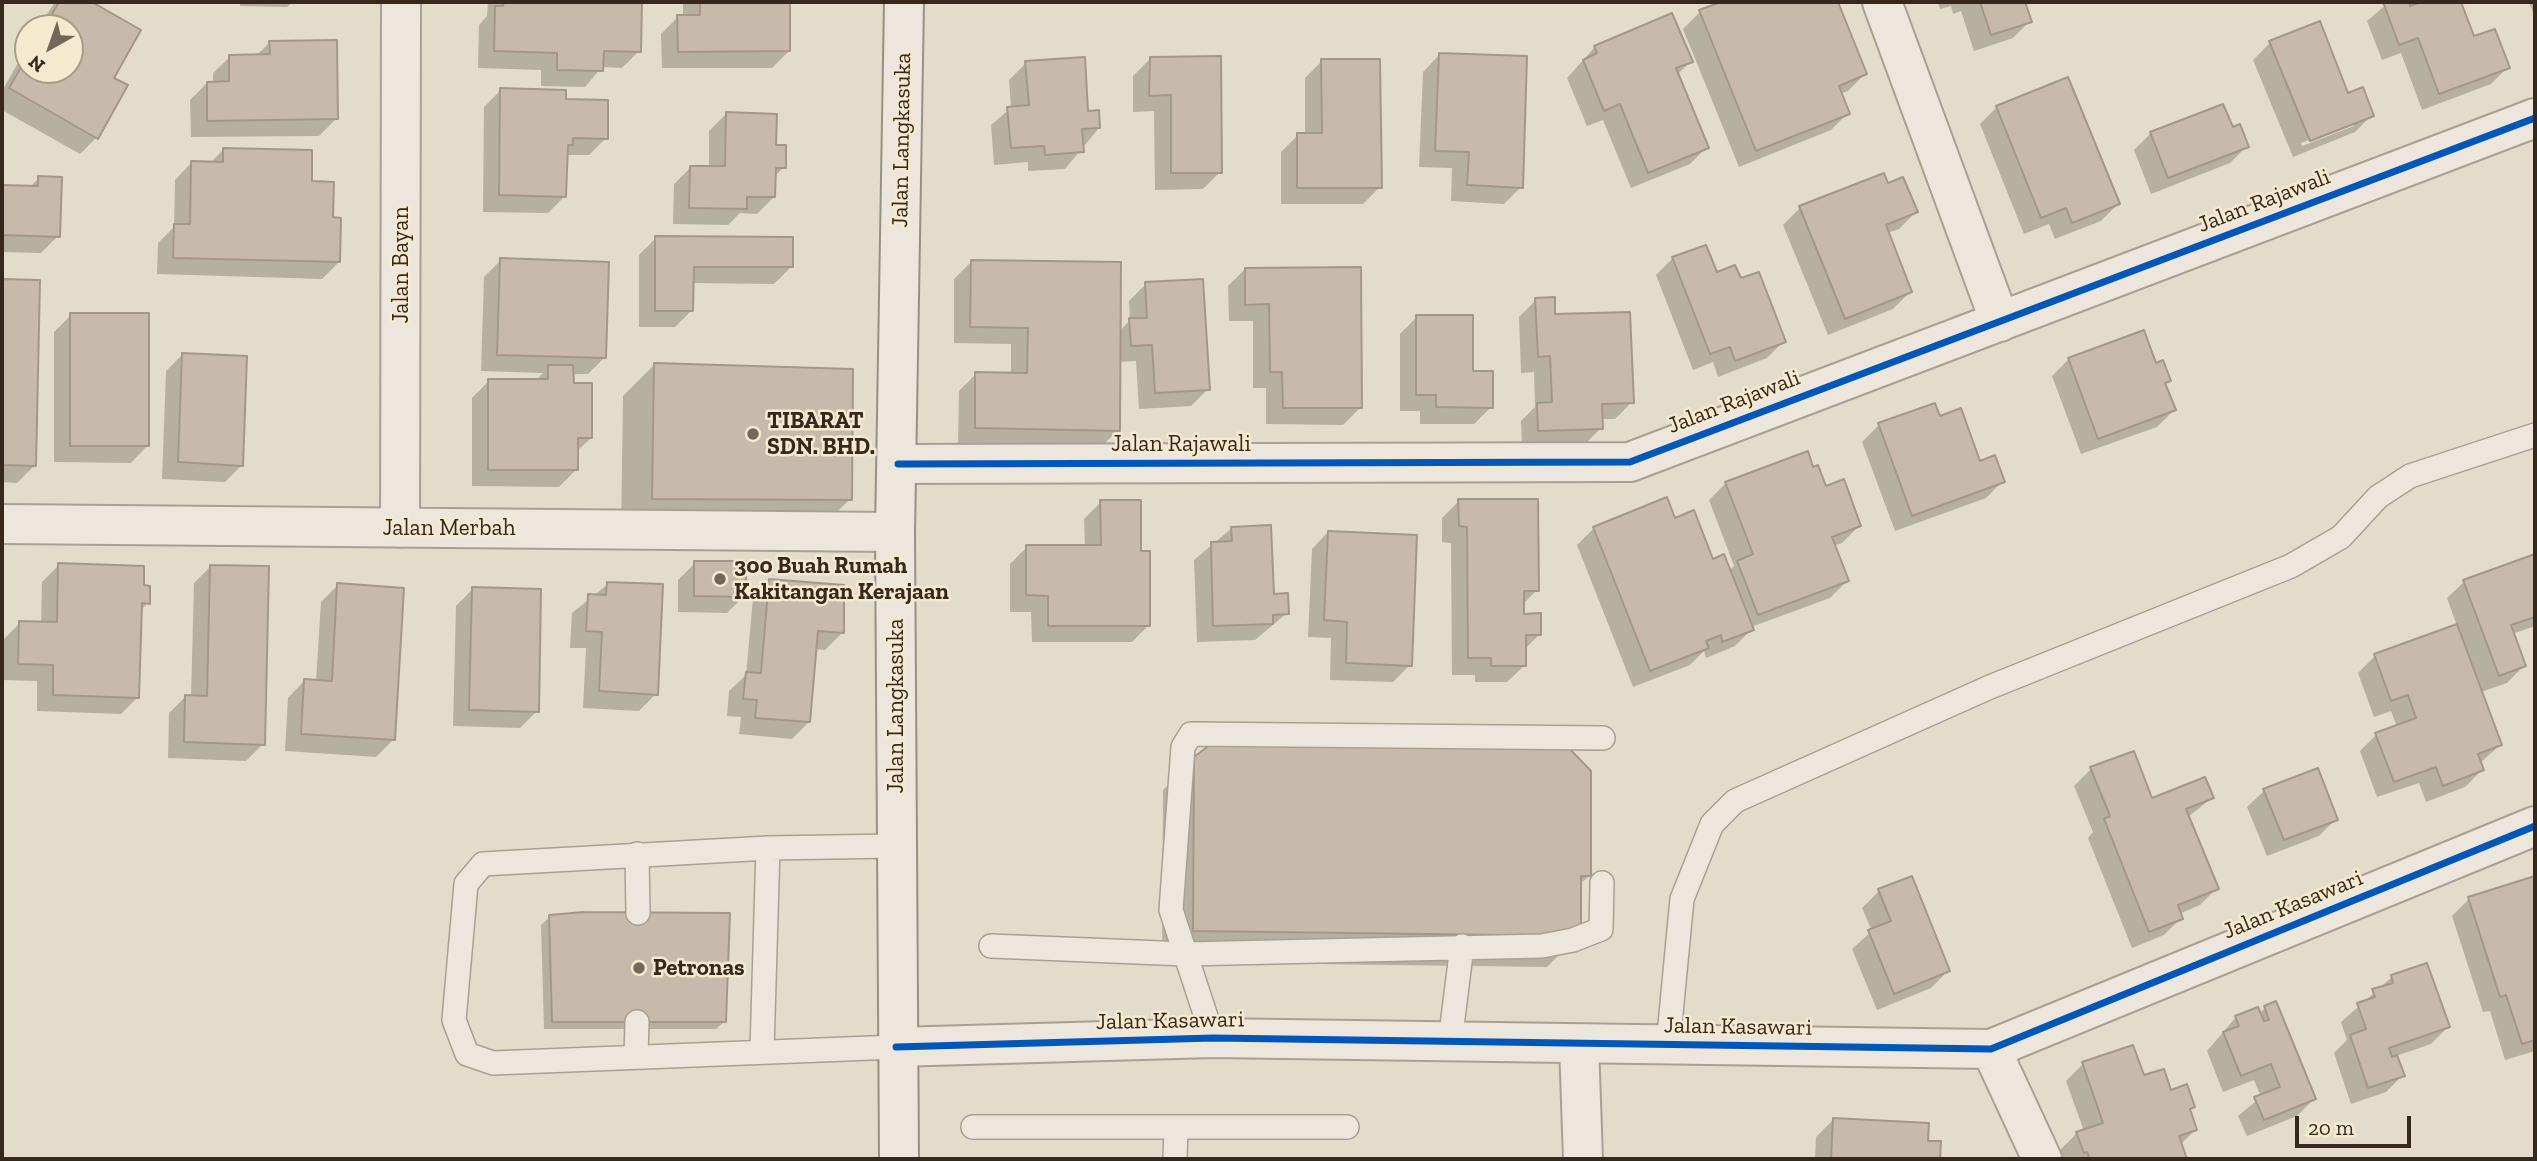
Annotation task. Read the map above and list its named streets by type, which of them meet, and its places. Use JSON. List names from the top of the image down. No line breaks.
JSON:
{"streets":{"street":["Jalan Langkasuka","Jalan Rajawali","Jalan Bayan","Jalan Merbah","Jalan Kasawari"]},"crossings":[["Jalan Langkasuka","Jalan Rajawali"],["Jalan Langkasuka","Jalan Merbah"],["Jalan Langkasuka","Jalan Kasawari"],["Jalan Bayan","Jalan Merbah"]],"places":["TIBARAT SDN. BHD.","300 Buah Rumah Kakitangan Kerajaan","Petronas"],"scale_bar":"20 m","north":"bottom left"}
